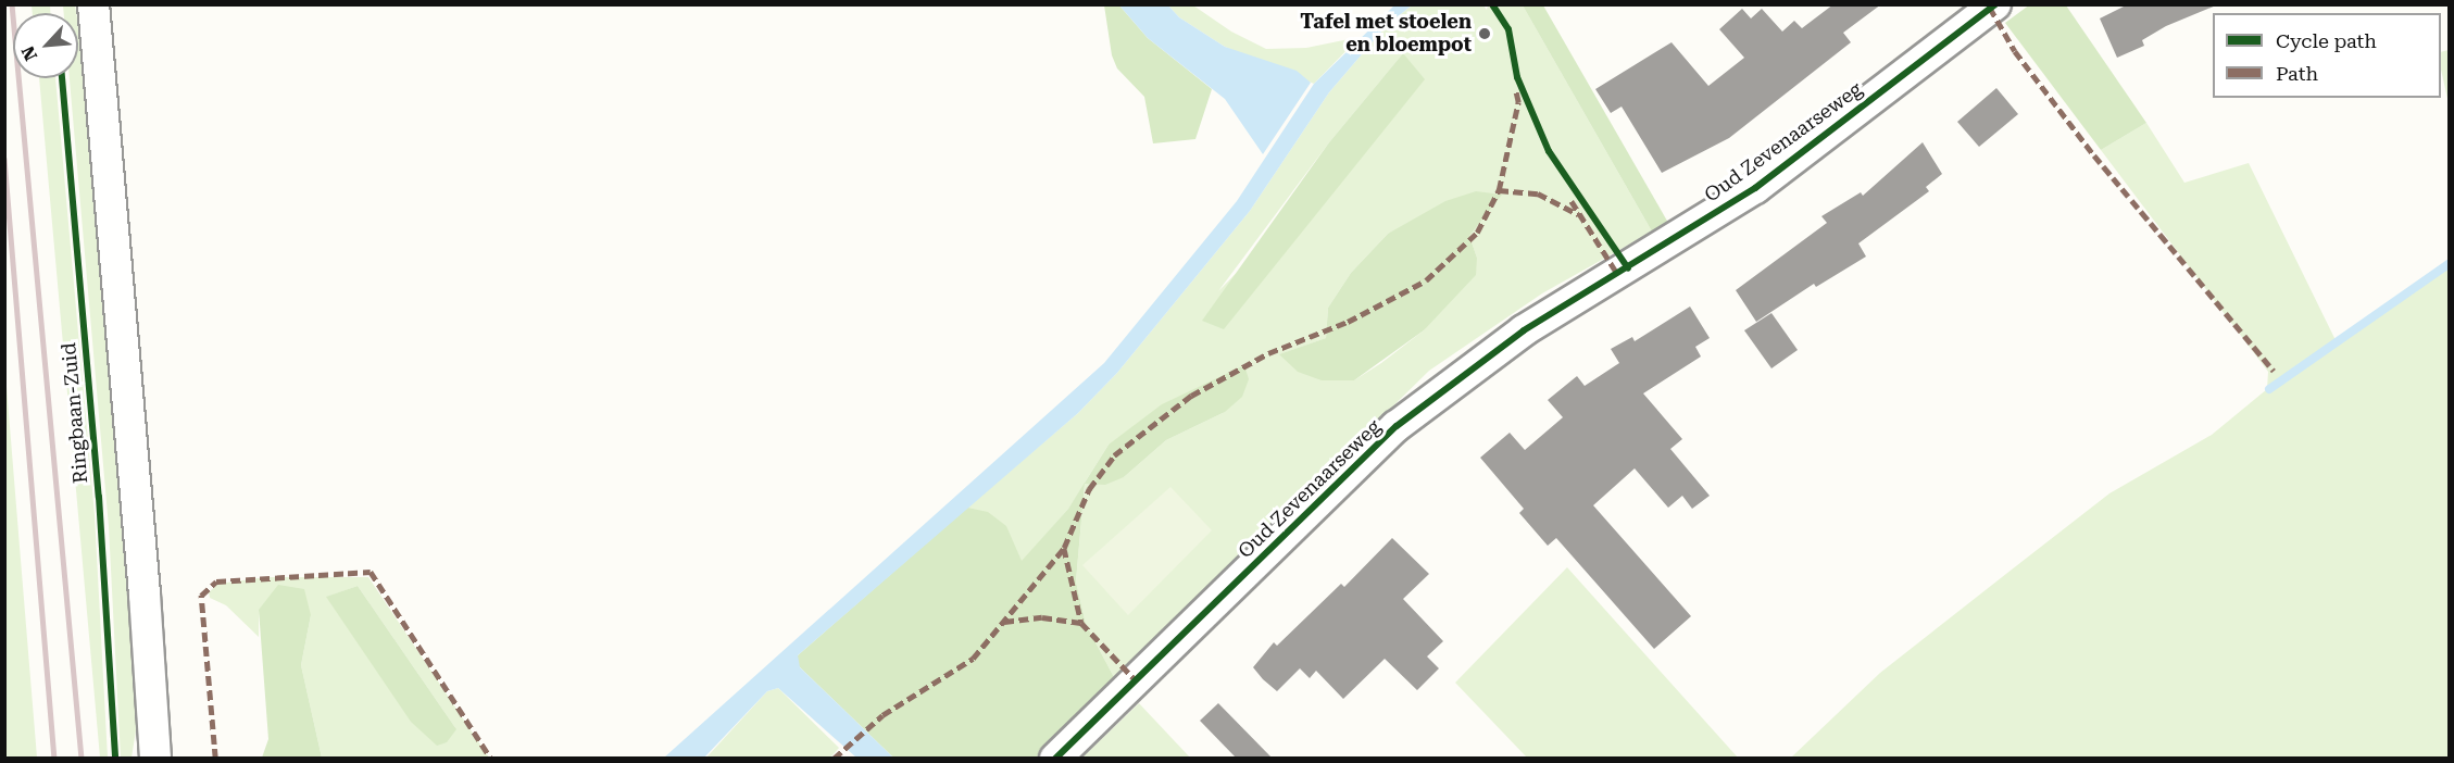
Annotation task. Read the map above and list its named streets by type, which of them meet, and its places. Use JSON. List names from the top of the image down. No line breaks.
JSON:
{"streets":{"street":["Oud Zevenaarseweg"],"cycle path":["Ringbaan-Zuid"]},"places":["Tafel met stoelen en bloempot"],"legend":["Cycle path","Path"],"north":"bottom left"}
